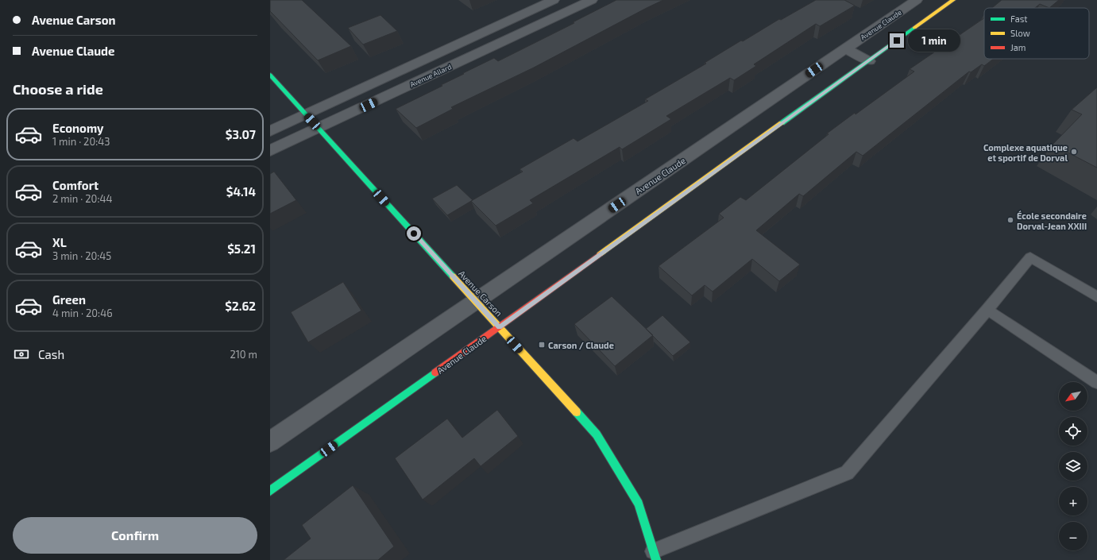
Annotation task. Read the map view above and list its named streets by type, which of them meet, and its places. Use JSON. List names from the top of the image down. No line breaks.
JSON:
{"streets":{"street":["Avenue Claude","Avenue Allard","Avenue Carson"]},"crossings":[["Avenue Claude","Avenue Carson"],["Avenue Allard","Avenue Carson"]],"places":{"other":["Complexe aquatique et sportif de Dorval","École secondaire Dorval-Jean XXIII"],"transit":["Carson / Claude"]},"legend":["Fast","Slow","Jam"],"north":"bottom left","page":{"banner":["Avenue Carson","Avenue Claude"],"bubble":"1 min","heading":"Choose a ride","list":[{"name":"Economy","note":"1 min · 20:43","value":"$3.07"},{"name":"Comfort","note":"2 min · 20:44","value":"$4.14"},{"name":"XL","note":"3 min · 20:45","value":"$5.21"},{"name":"Green","note":"4 min · 20:46","value":"$2.62"}],"pay":["Cash","210 m"],"map_buttons":["+","−"],"buttons":"Confirm"}}
